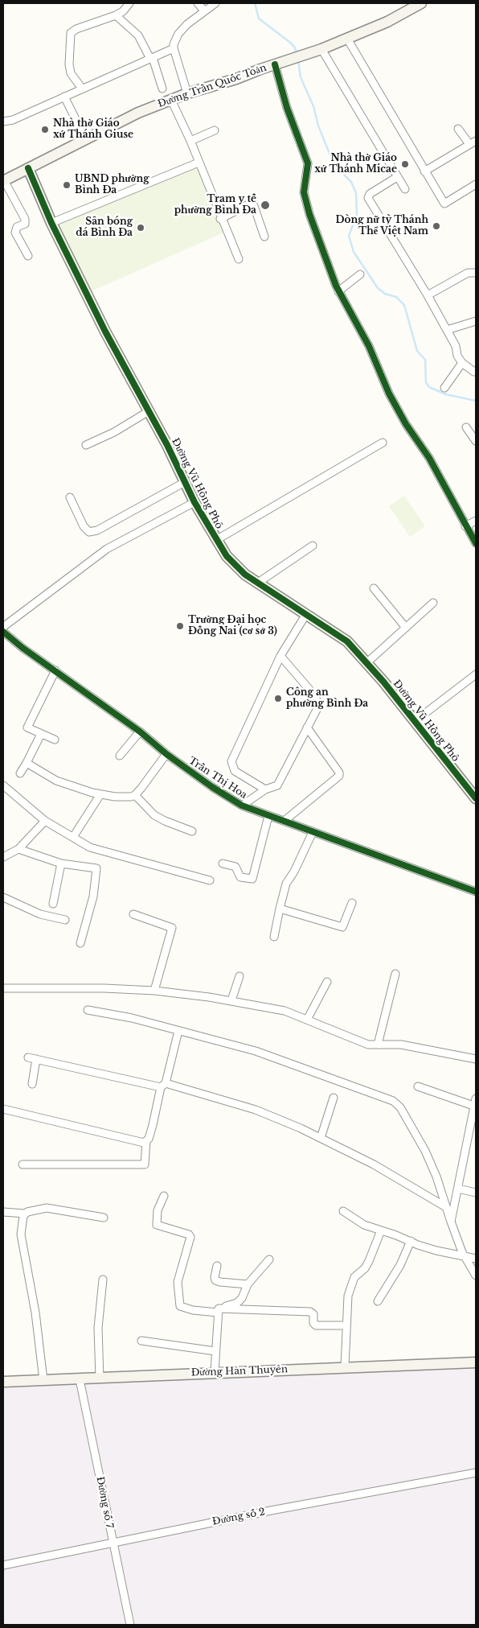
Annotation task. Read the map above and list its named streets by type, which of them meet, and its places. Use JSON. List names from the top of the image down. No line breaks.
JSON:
{"streets":{"street":["Đường Trần Quốc Toản","Đường Vũ Hồng Phô","Trần Thị Hoa","Đường Hàn Thuyên","Đường số 7","Đường số 2"]},"crossings":[["Đường Trần Quốc Toản","Đường Vũ Hồng Phô"],["Đường Hàn Thuyên","Đường số 7"],["Đường số 7","Đường số 2"]],"places":["Nhà thờ Giáo xứ Thánh Giuse","Nhà thờ Giáo xứ Thánh Micae","UBND phường Bình Đa","Trạm y tế phường Bình Đa","Dòng nữ tỳ Thánh Thể Việt Nam","Sân bóng đá Bình Đa","Trường Đại học Đồng Nai (cơ sở 3)","Công an phường Bình Đa"]}
